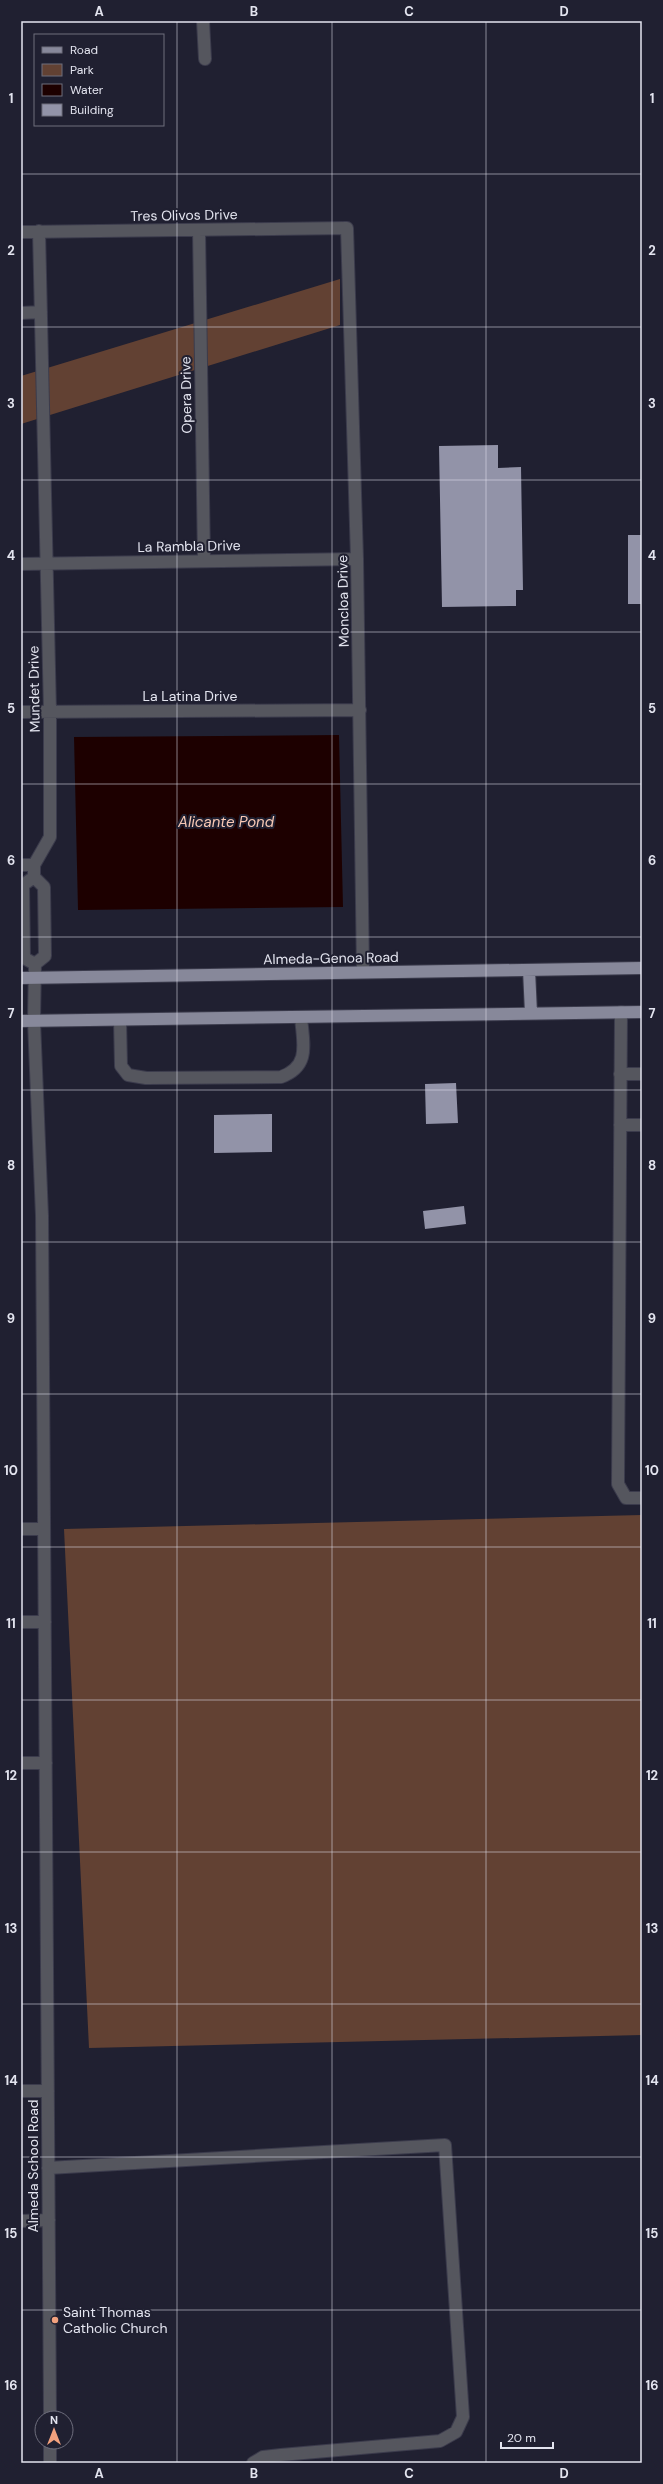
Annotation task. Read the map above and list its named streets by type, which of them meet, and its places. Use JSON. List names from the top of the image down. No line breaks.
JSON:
{"streets":{"main road":["Almeda-Genoa Road"],"street":["Tres Olivos Drive","Opera Drive","La Rambla Drive","Moncloa Drive","Mundet Drive","La Latina Drive","Almeda School Road"]},"crossings":[["Tres Olivos Drive","Opera Drive"],["Tres Olivos Drive","Moncloa Drive"],["Tres Olivos Drive","Mundet Drive"],["Opera Drive","La Rambla Drive"],["La Rambla Drive","Moncloa Drive"],["La Rambla Drive","Mundet Drive"],["Moncloa Drive","La Latina Drive"],["Moncloa Drive","Almeda-Genoa Road"],["Mundet Drive","La Latina Drive"],["Almeda-Genoa Road","Almeda School Road"]],"water":["Alicante Pond"],"places":["Saint Thomas Catholic Church"],"legend":["Road","Park","Water","Building"],"scale_bar":"20 m","north":"top","grid":{"columns":["A","B","C","D"],"rows":["1","2","3","4","5","6","7","8","9","10","11","12","13","14","15","16"]}}
